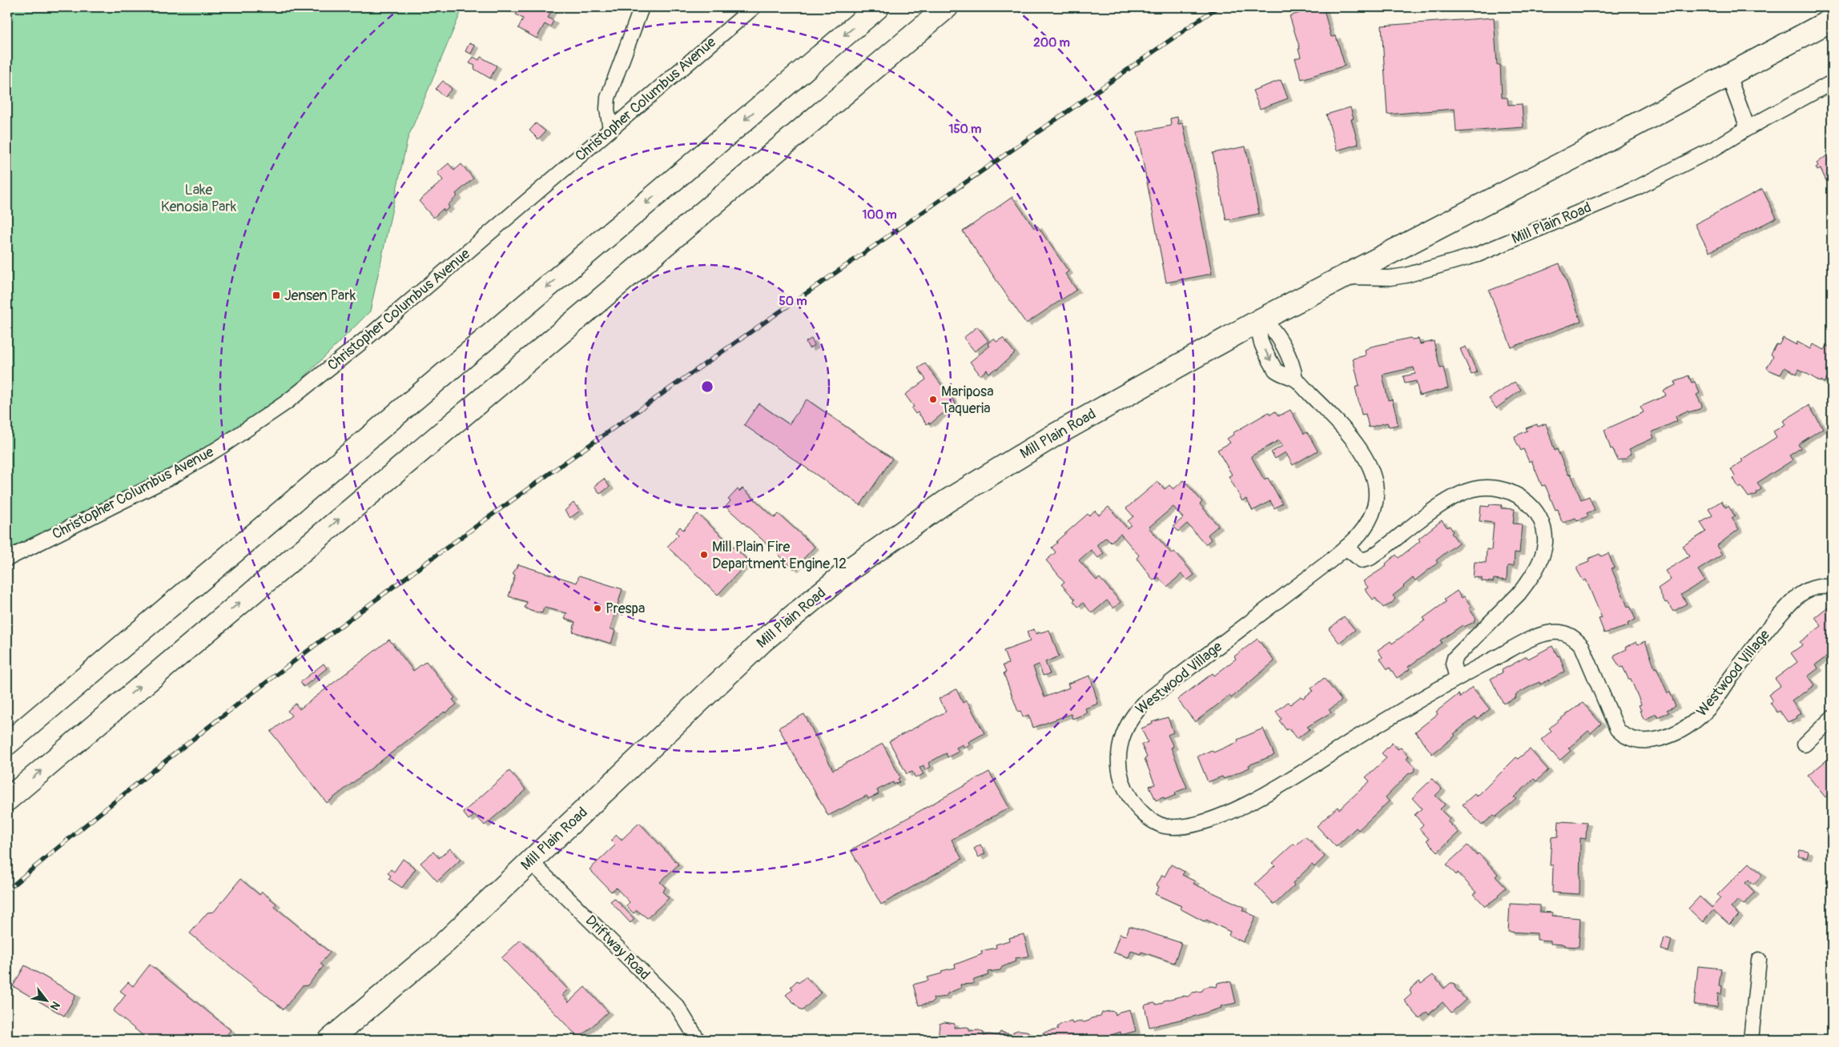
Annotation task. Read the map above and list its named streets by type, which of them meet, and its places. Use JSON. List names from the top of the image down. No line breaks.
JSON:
{"streets":{"main road":["Mill Plain Road"],"street":["Christopher Columbus Avenue","Westwood Village","Driftway Road"]},"crossings":[["Mill Plain Road","Westwood Village"],["Mill Plain Road","Driftway Road"]],"parks":["Lake Kenosia Park"],"places":{"transit":["Jensen Park"],"other":["Mariposa Taqueria","Mill Plain Fire Department Engine 12","Prespa"]},"north":"bottom right","rings":["200 m","150 m","100 m","50 m"]}
